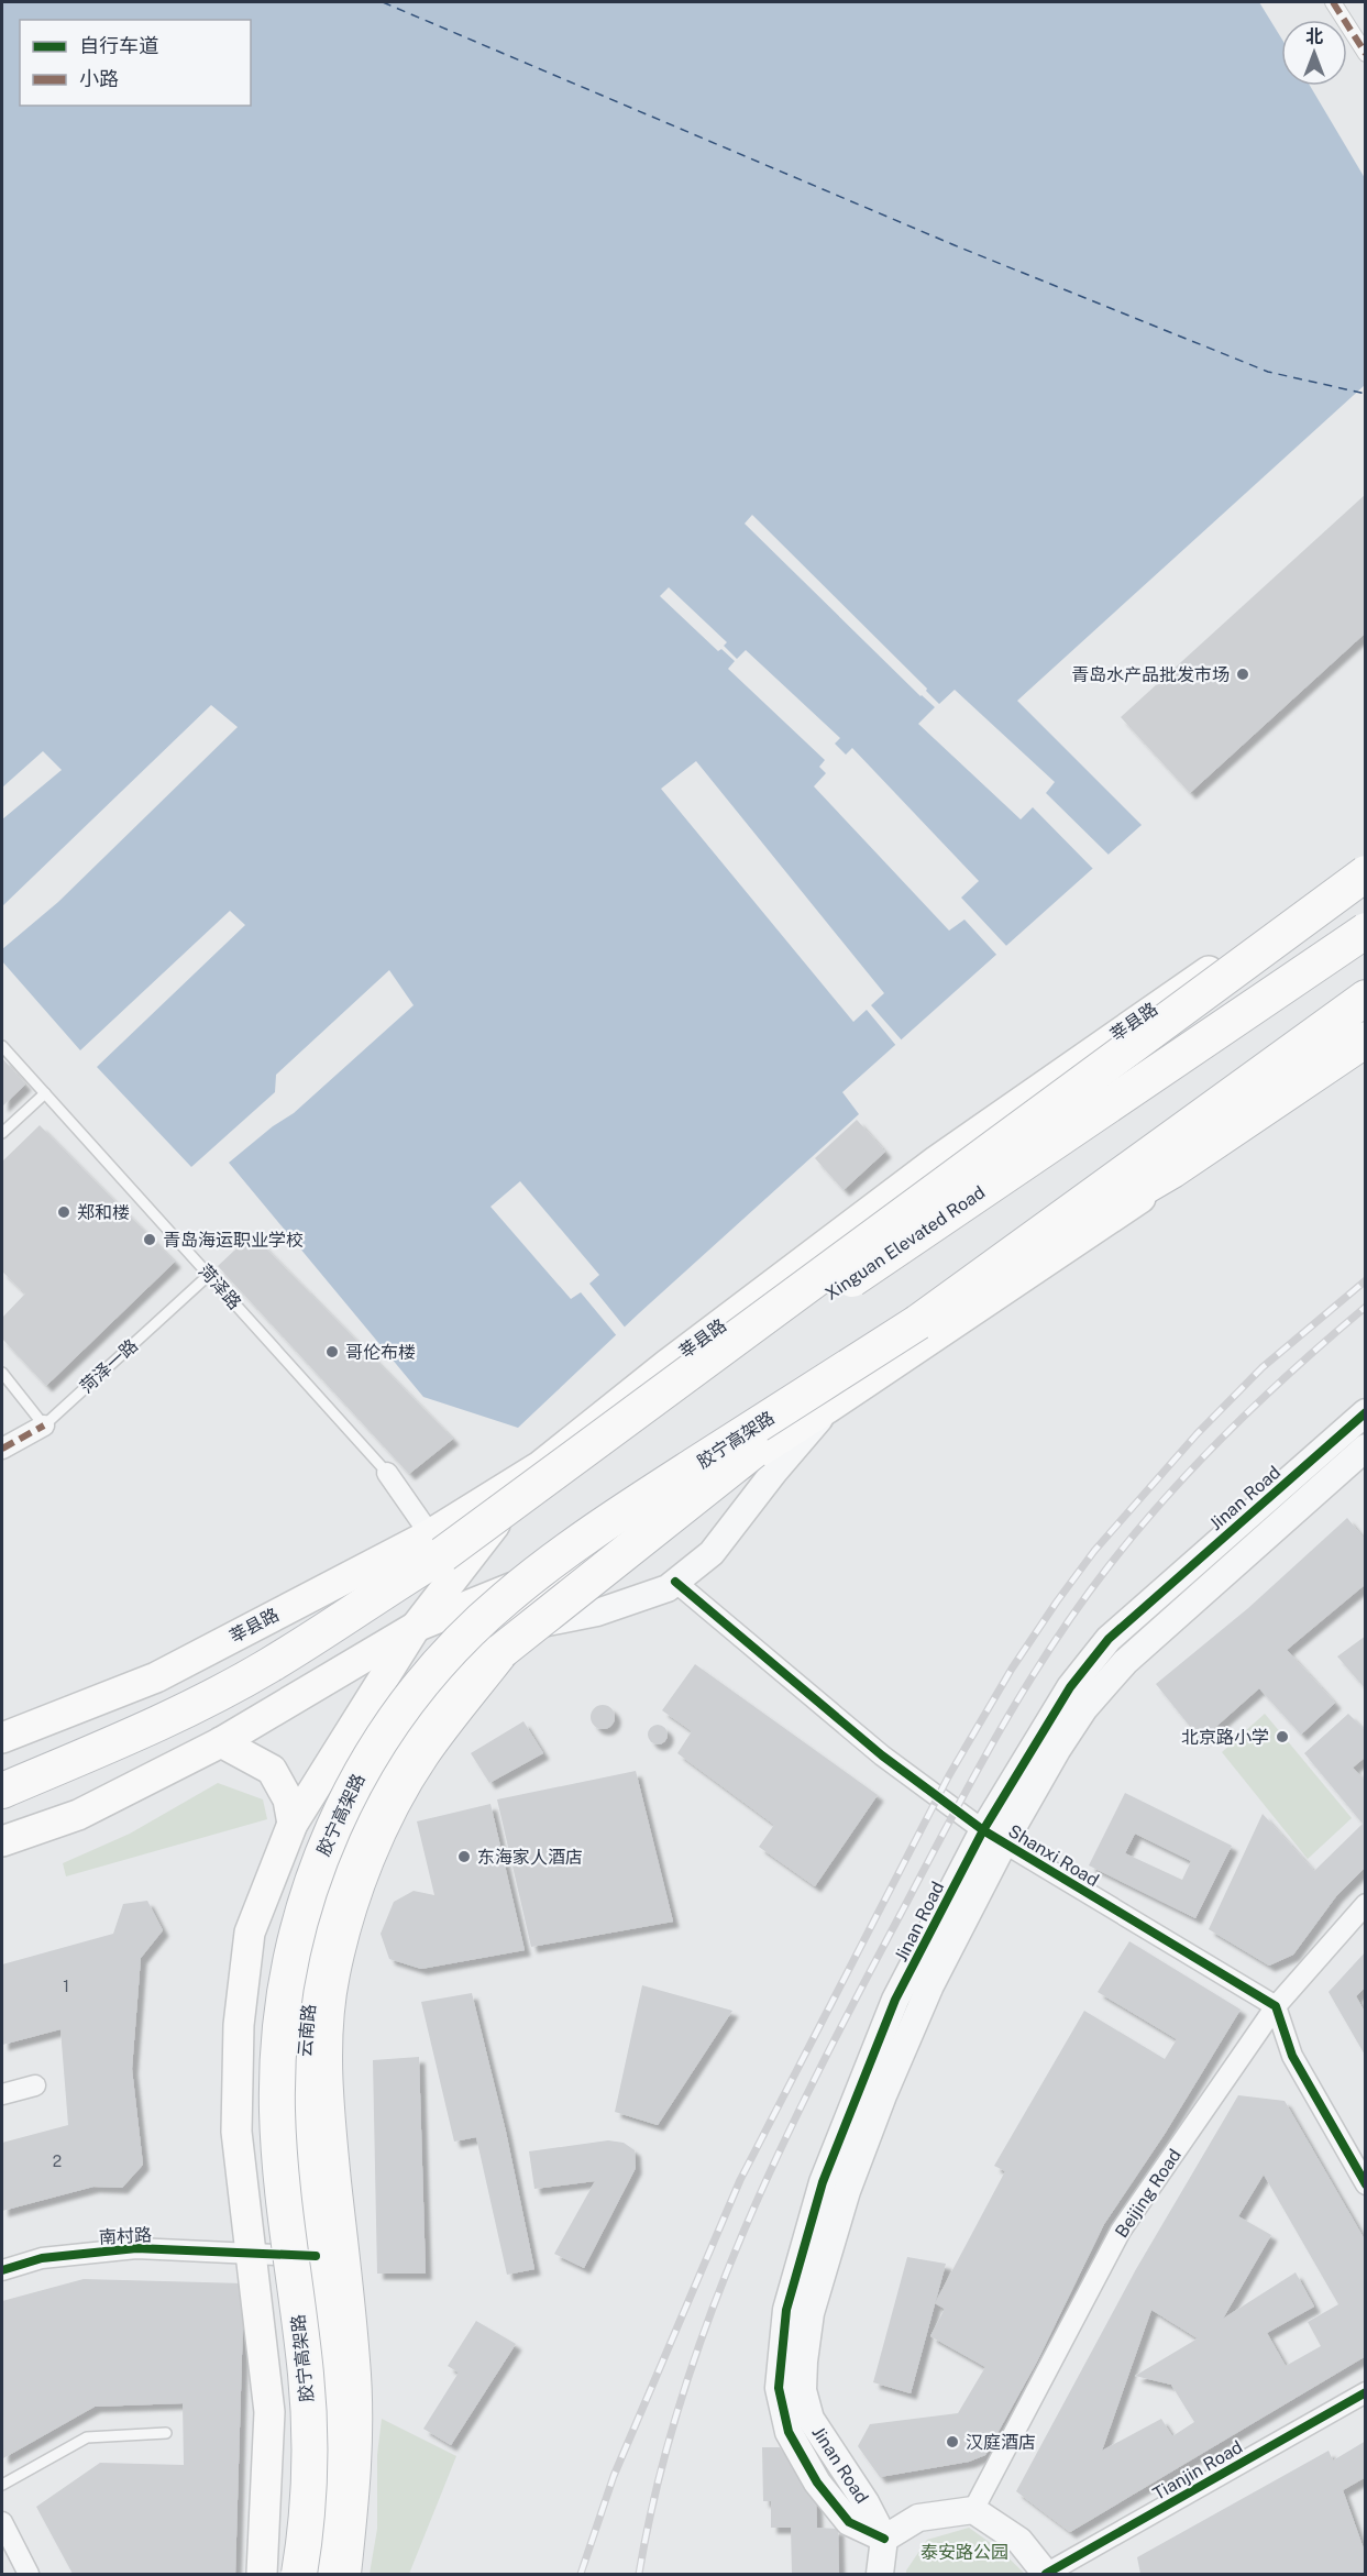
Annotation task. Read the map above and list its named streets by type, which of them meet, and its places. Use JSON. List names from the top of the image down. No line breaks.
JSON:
{"streets":{"highway":["Xinguan Elevated Road","胶宁高架路"],"main road":["莘县路","云南路"],"street":["菏泽路","菏泽一路","Jinan Road","Shanxi Road","Beijing Road","南村路","Tianjin Road"]},"crossings":[["莘县路","Xinguan Elevated Road"],["莘县路","菏泽路"],["Xinguan Elevated Road","菏泽路"],["菏泽路","菏泽一路"],["胶宁高架路","云南路"],["胶宁高架路","南村路"],["Jinan Road","Shanxi Road"],["Shanxi Road","Beijing Road"],["云南路","南村路"]],"parks":["泰安路公园"],"places":["青岛水产品批发市场","郑和楼","青岛海运职业学校","哥伦布楼","北京路小学","东海家人酒店","汉庭酒店"],"house_numbers":["1","2"],"legend":["自行车道","小路"],"north":"top"}
